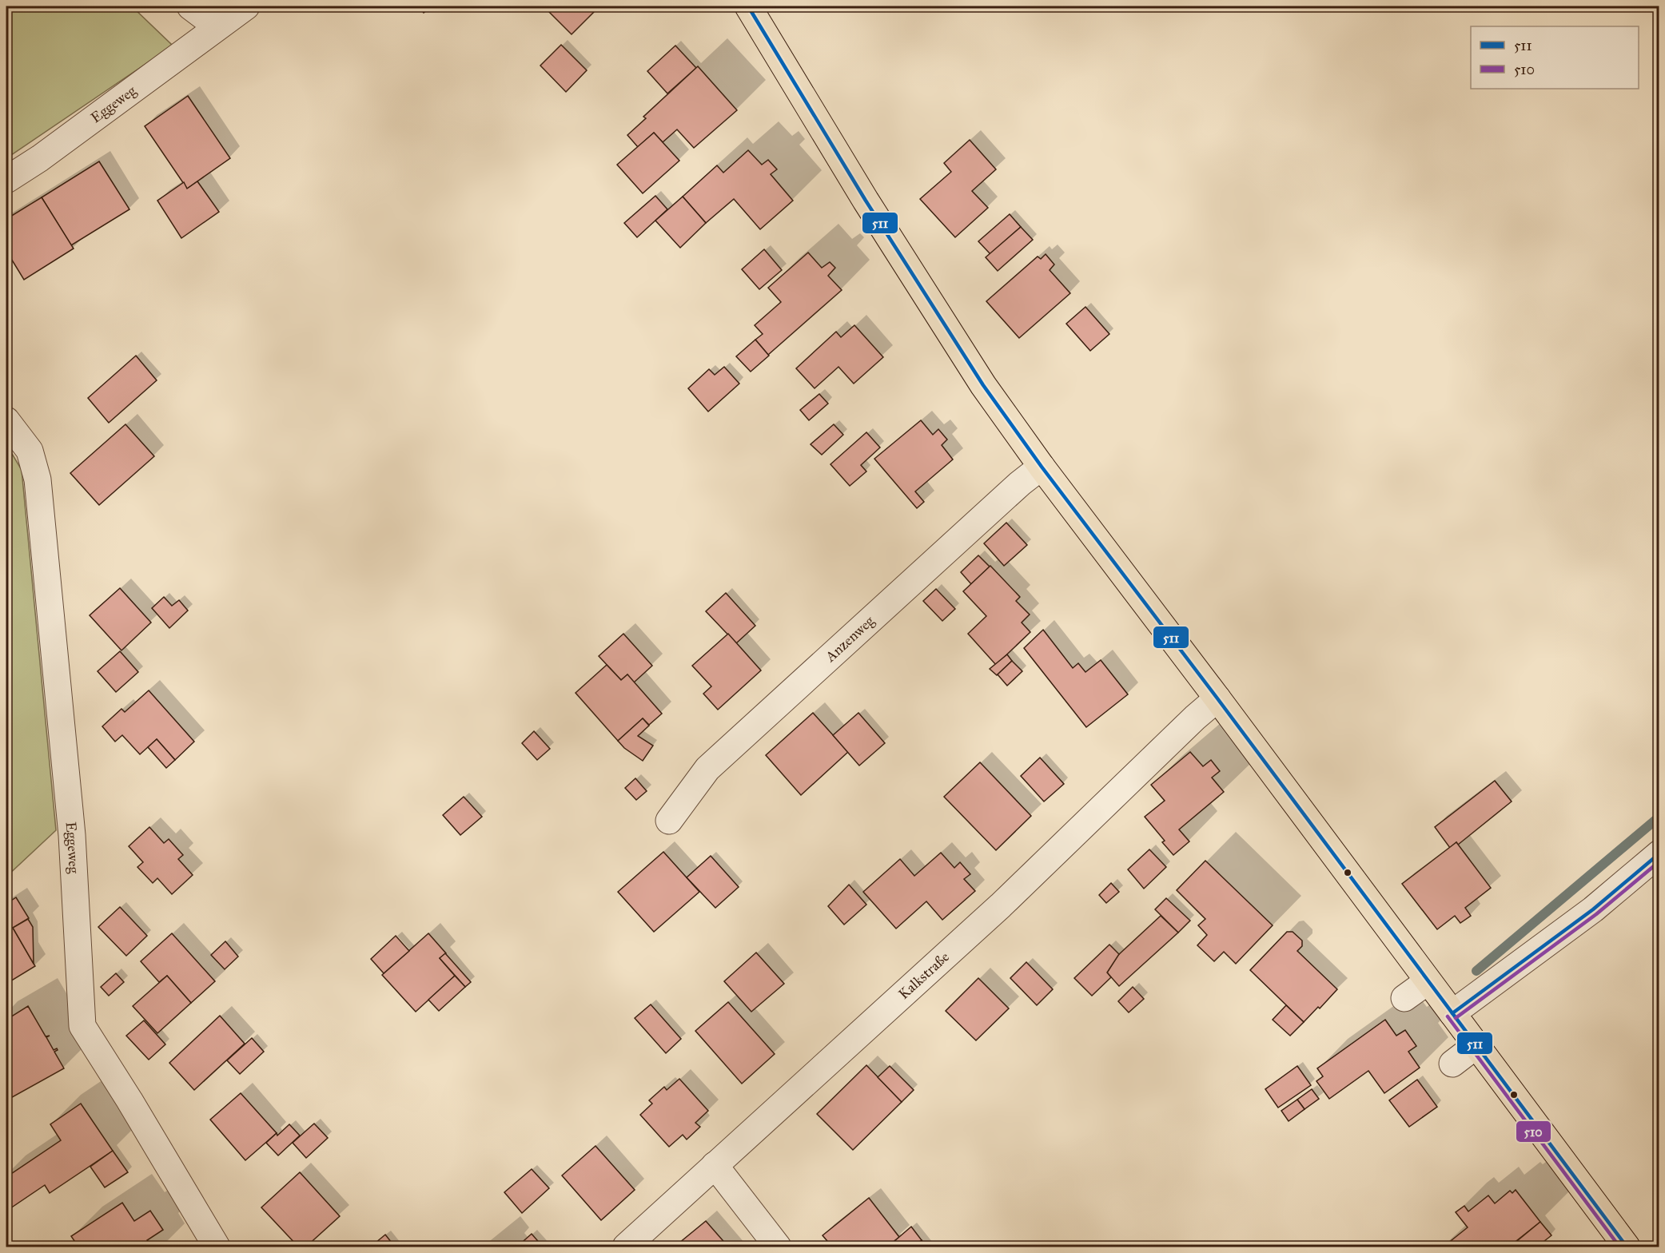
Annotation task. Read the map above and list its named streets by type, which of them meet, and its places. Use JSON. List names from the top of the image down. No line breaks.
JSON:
{"streets":{"street":["Eggeweg","Anzenweg","Kalkstraße"]},"lines":["transit line 511","transit line 510"],"legend":["511","510"]}
